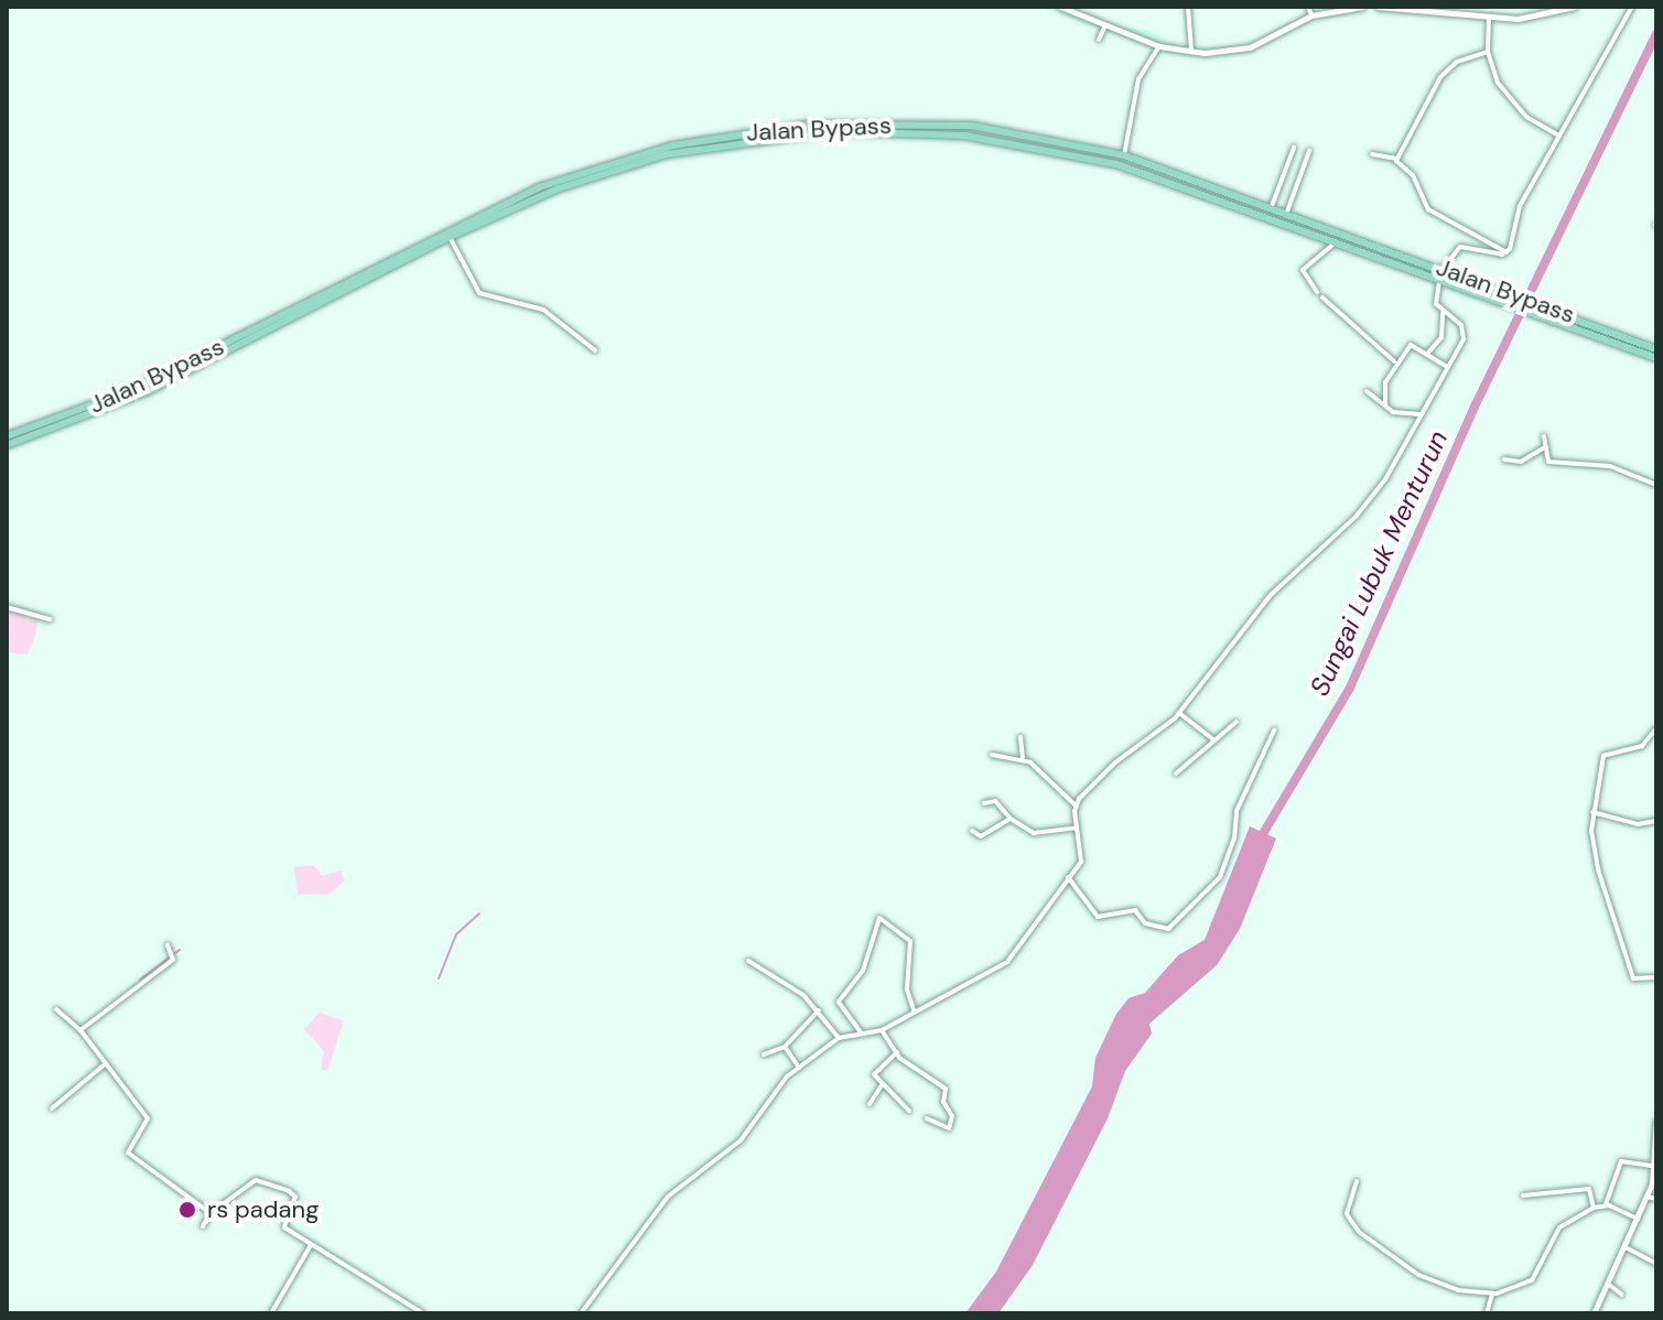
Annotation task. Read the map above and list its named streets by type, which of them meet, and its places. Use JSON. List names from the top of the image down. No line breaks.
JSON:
{"streets":{"highway":["Jalan Bypass"]},"water":["Sungai Lubuk Menturun"],"places":["rs padang"]}
